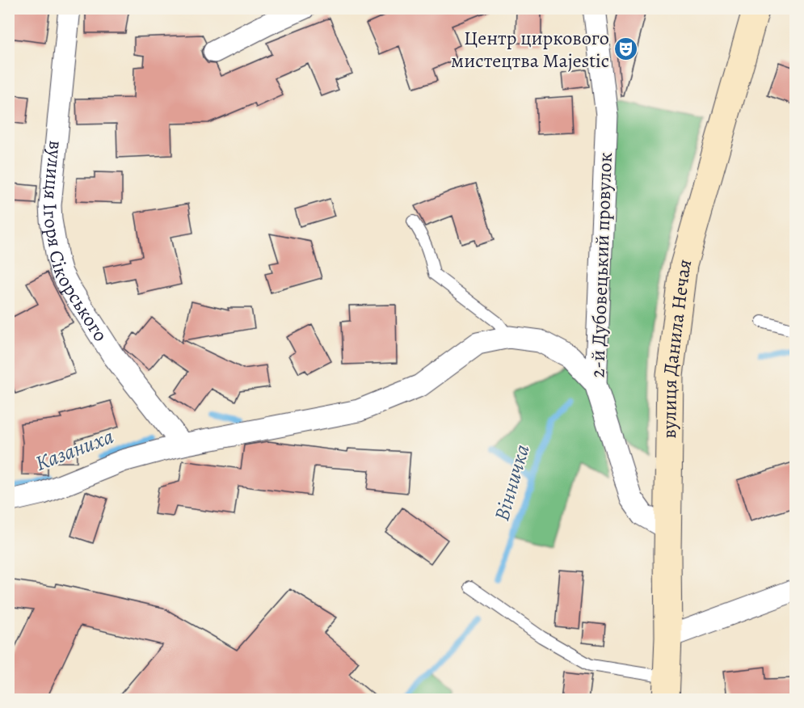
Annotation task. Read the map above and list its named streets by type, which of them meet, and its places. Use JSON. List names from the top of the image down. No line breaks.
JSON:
{"streets":{"main road":["вулиця Данила Нечая"],"street":["вулиця Ігоря Сікорського","2-й Дубовецький провулок"]},"crossings":[["2-й Дубовецький провулок","вулиця Данила Нечая"]],"water":["Казаниха","Вінничка"],"places":{"theatre":["Центр циркового мистецтва Majestic"]}}
